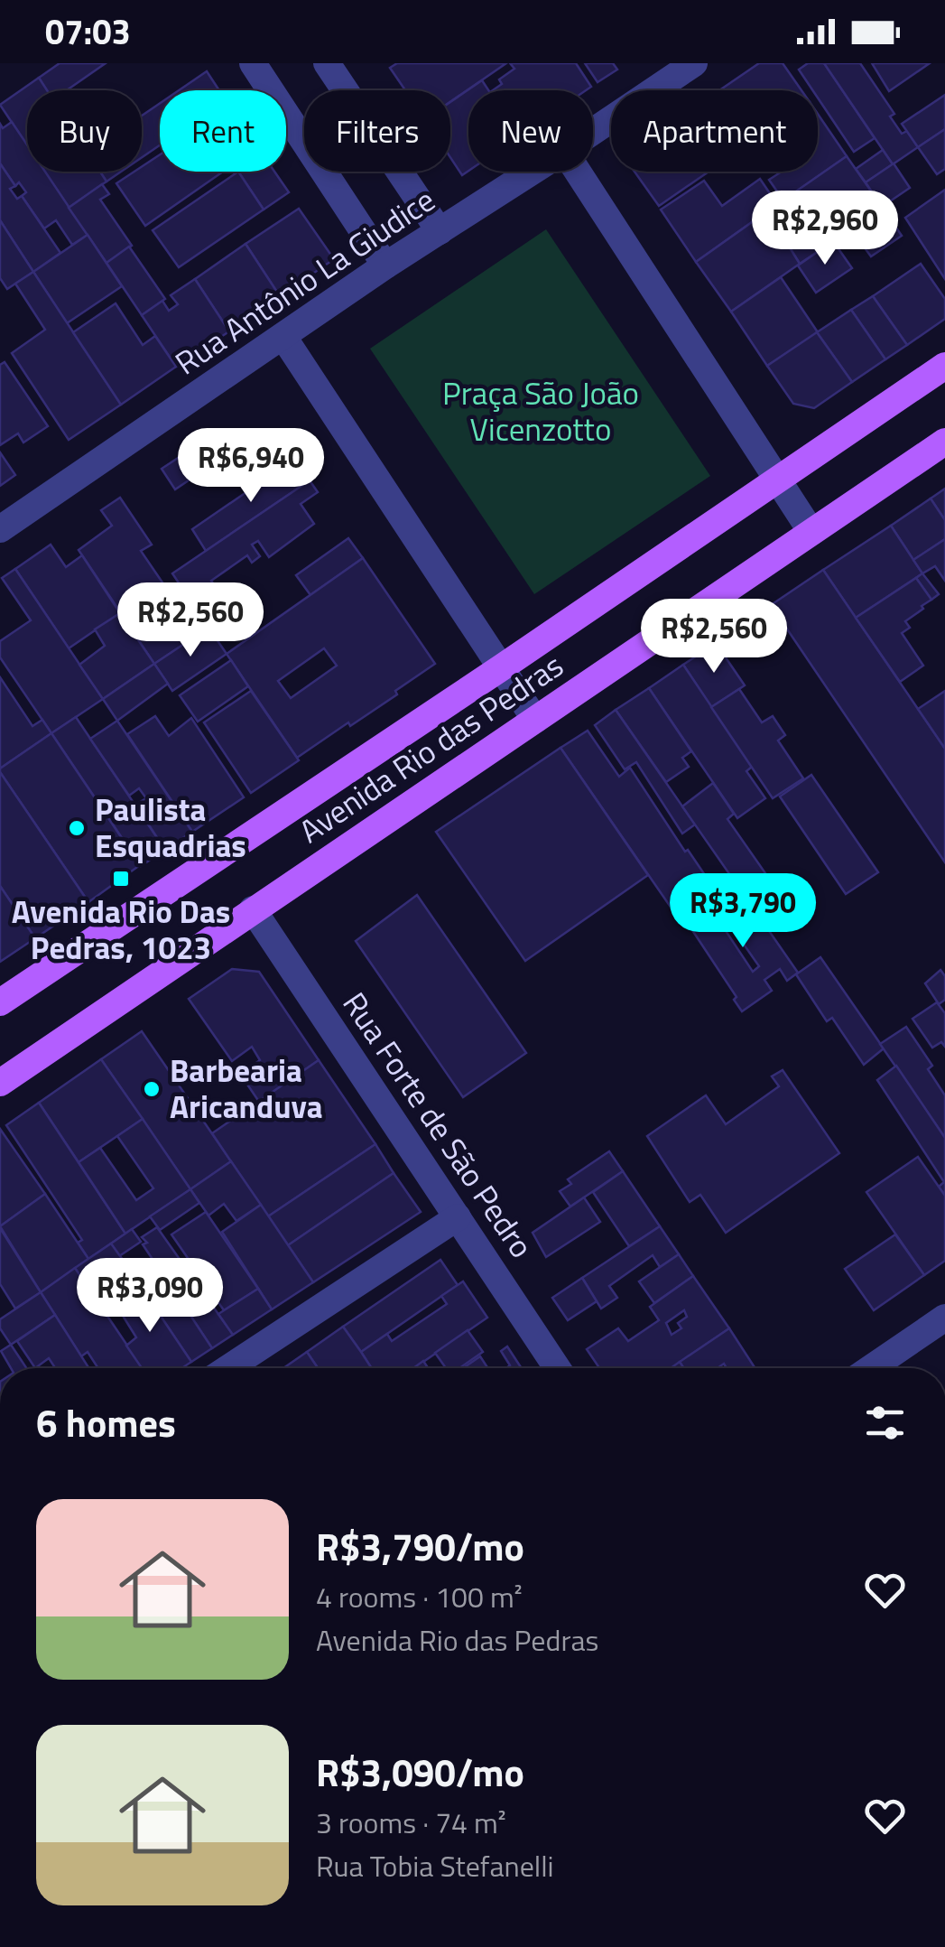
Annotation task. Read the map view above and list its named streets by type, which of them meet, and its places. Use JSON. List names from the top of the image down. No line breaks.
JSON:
{"streets":{"main road":["Avenida Rio das Pedras"],"street":["Rua Antônio La Giudice","Rua Forte de São Pedro"]},"crossings":[["Avenida Rio das Pedras","Rua Forte de São Pedro"]],"parks":["Praça São João Vicenzotto"],"places":{"other":["Paulista Esquadrias","Barbearia Aricanduva"],"transit":["Avenida Rio Das Pedras, 1023"]},"page":{"status":"07:03","chip":["Buy","Rent","Filters","New","Apartment"],"price":["R$2,960","R$6,940","R$2,560","R$2,560","R$3,790","R$3,090"],"heading":"6 homes","list":[{"name":"R$3,790/mo","note":"4 rooms · 100 m² · Avenida Rio das Pedras"},{"name":"R$3,090/mo","note":"3 rooms · 74 m² · Rua Tobia Stefanelli"}]}}
